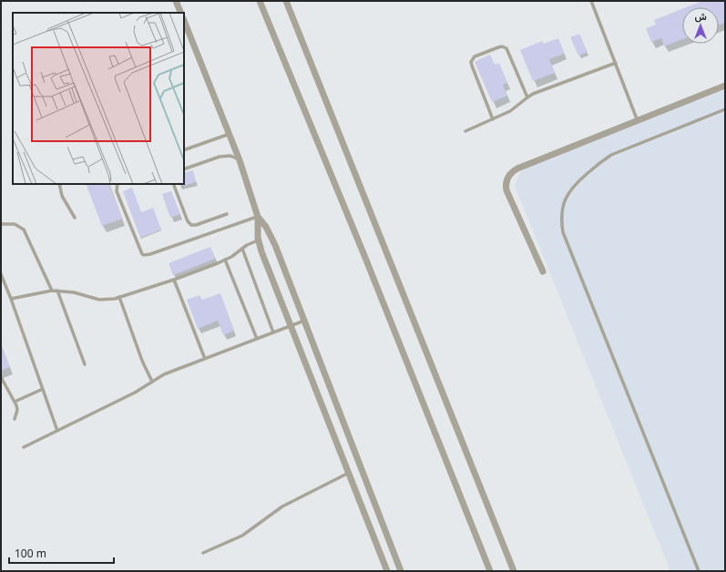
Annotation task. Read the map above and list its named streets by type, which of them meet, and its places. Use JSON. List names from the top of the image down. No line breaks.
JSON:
{"scale_bar":"100 m","north":"top"}
